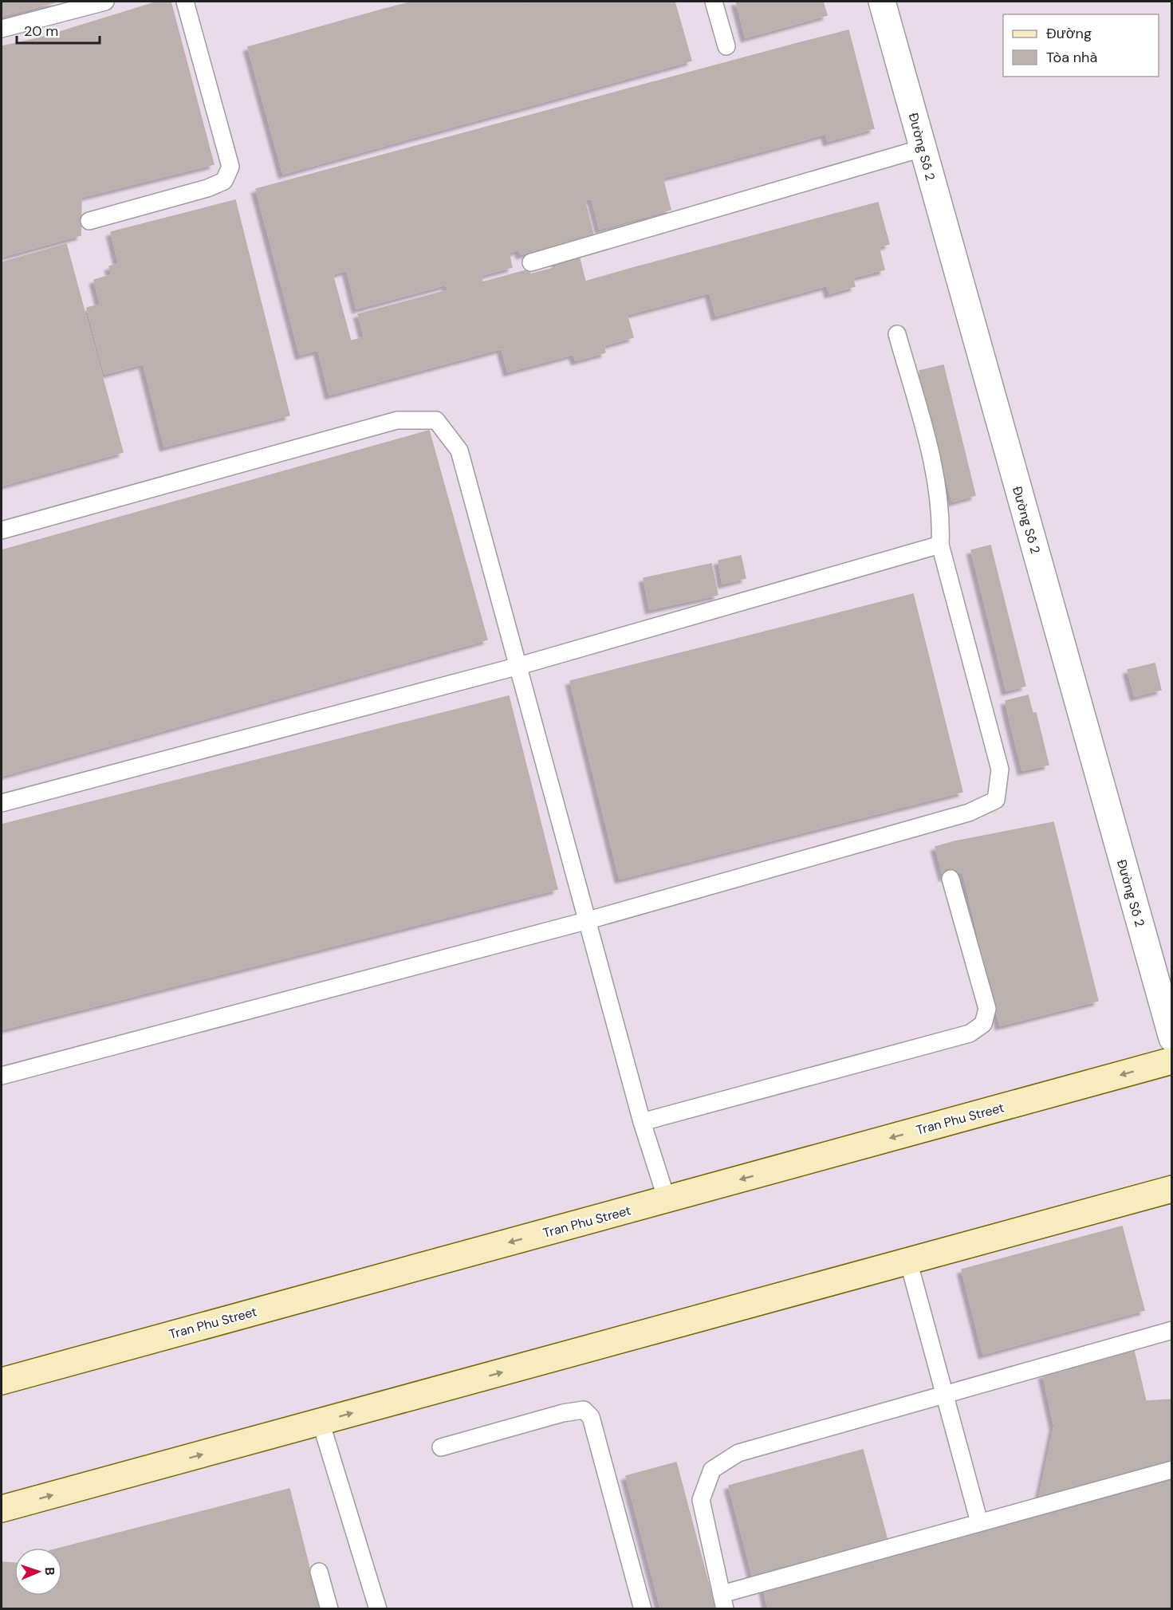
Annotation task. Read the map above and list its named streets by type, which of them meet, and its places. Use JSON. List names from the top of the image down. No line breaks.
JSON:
{"streets":{"main road":["Tran Phu Street"],"street":["Đường Số 2"]},"legend":["Đường","Tòa nhà"],"scale_bar":"20 m","north":"right"}
